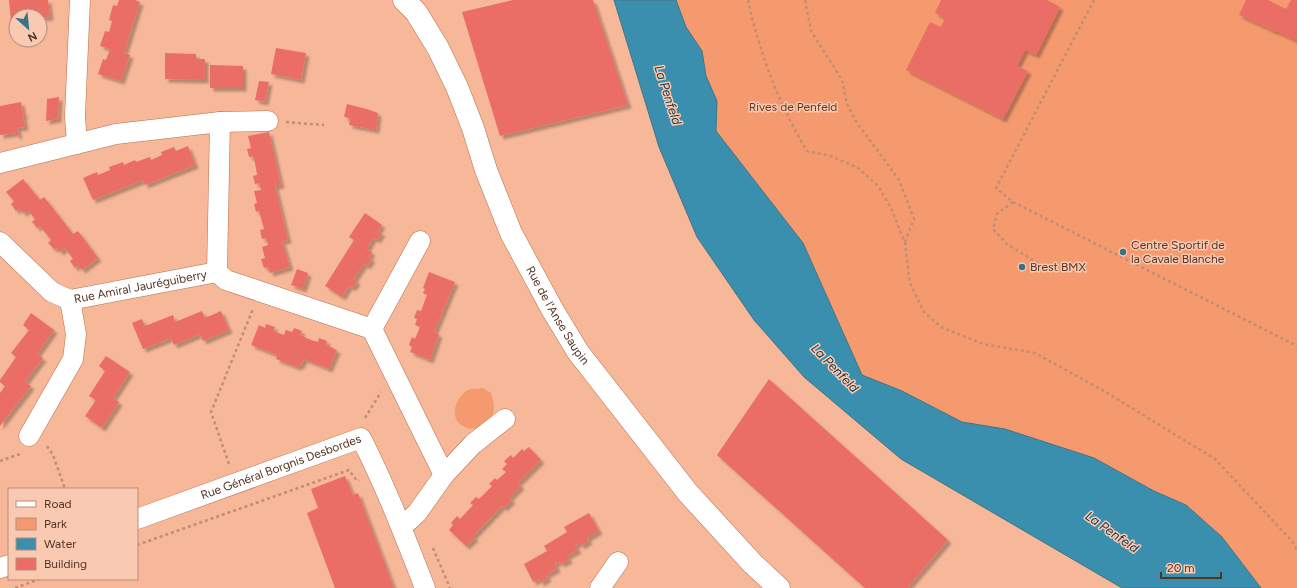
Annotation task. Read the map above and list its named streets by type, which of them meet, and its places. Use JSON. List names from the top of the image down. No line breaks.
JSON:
{"streets":{"street":["Rue Amiral Jauréguiberry","Rue de l'Anse Saupin","Rue Général Borgnis Desbordes"]},"water":["La Penfeld"],"parks":["Rives de Penfeld"],"places":["Centre Sportif de la Cavale Blanche","Brest BMX"],"legend":["Road","Park","Water","Building"],"scale_bar":"20 m","north":"bottom right"}
